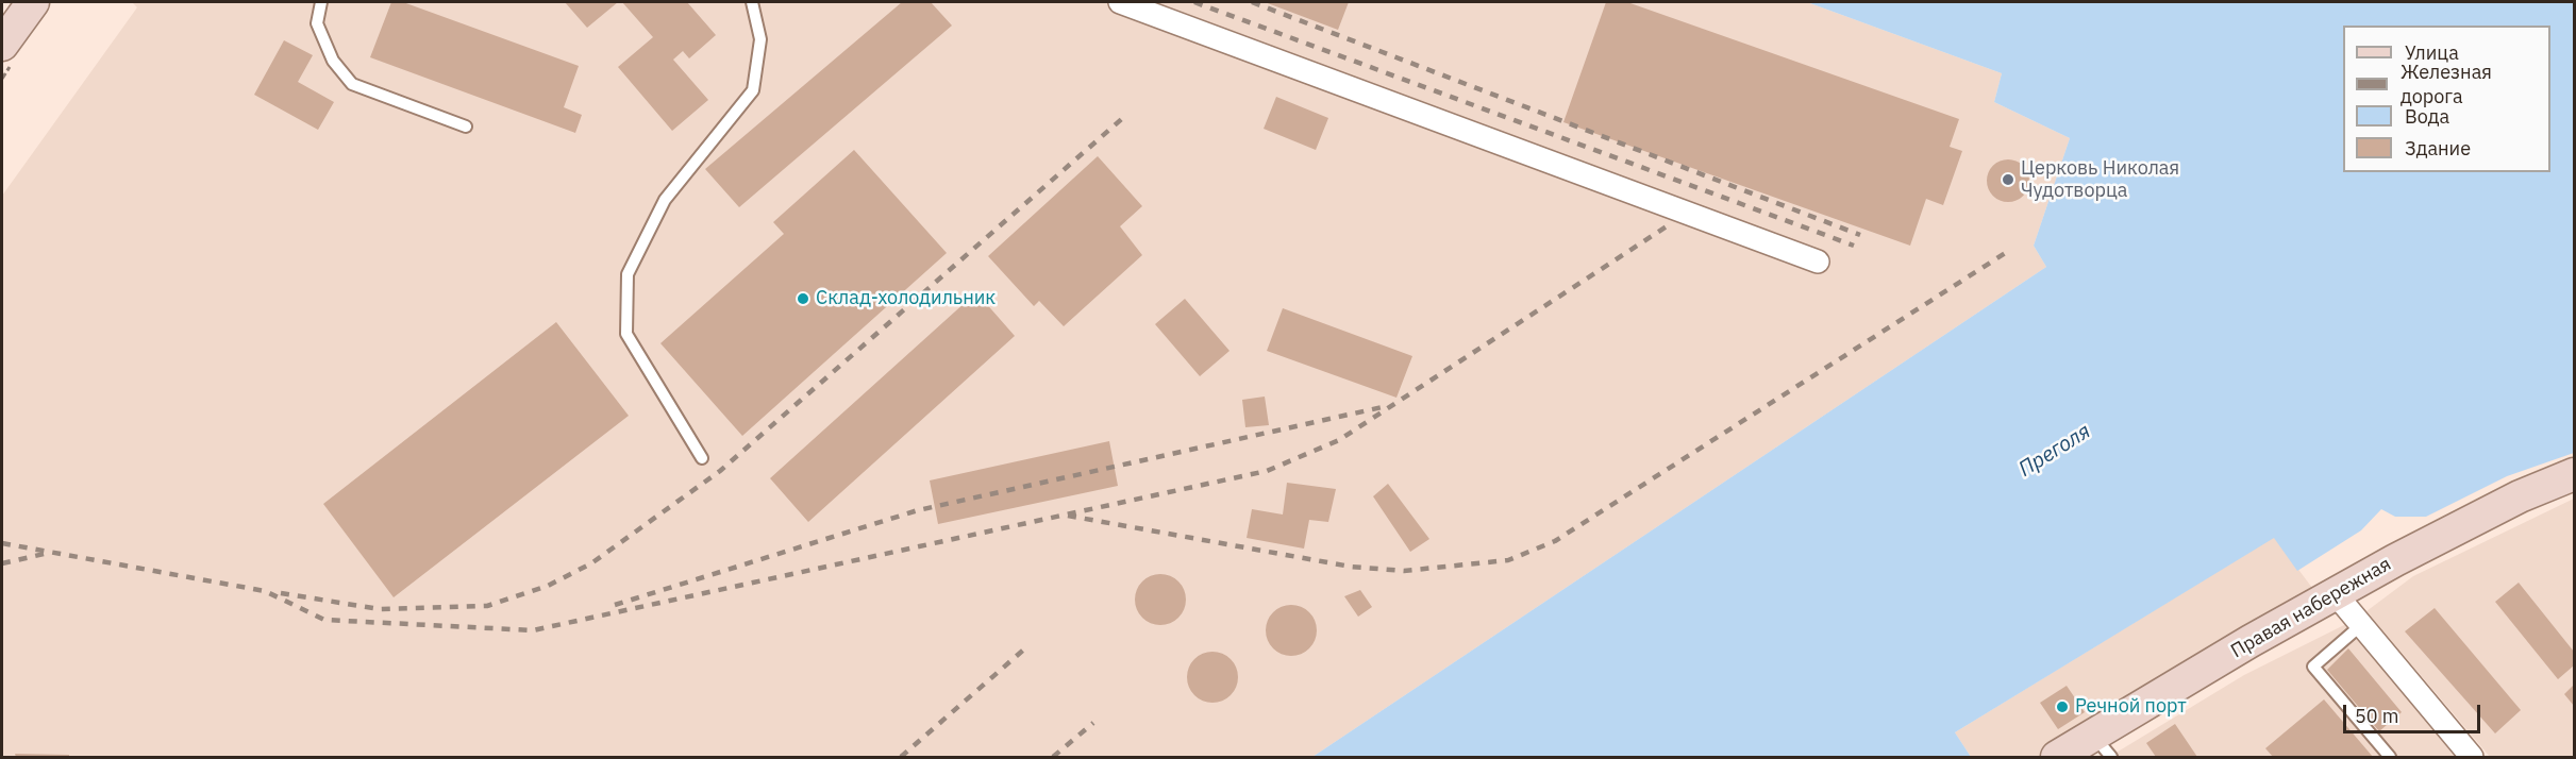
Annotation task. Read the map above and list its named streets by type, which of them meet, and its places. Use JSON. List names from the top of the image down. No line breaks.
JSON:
{"streets":{"main road":["Правая набережная"]},"water":["Преголя"],"places":["Церковь Николая Чудотворца","Склад-холодильник","Речной порт"],"legend":["Улица","Железная дорога","Вода","Здание"],"scale_bar":"50 m"}
